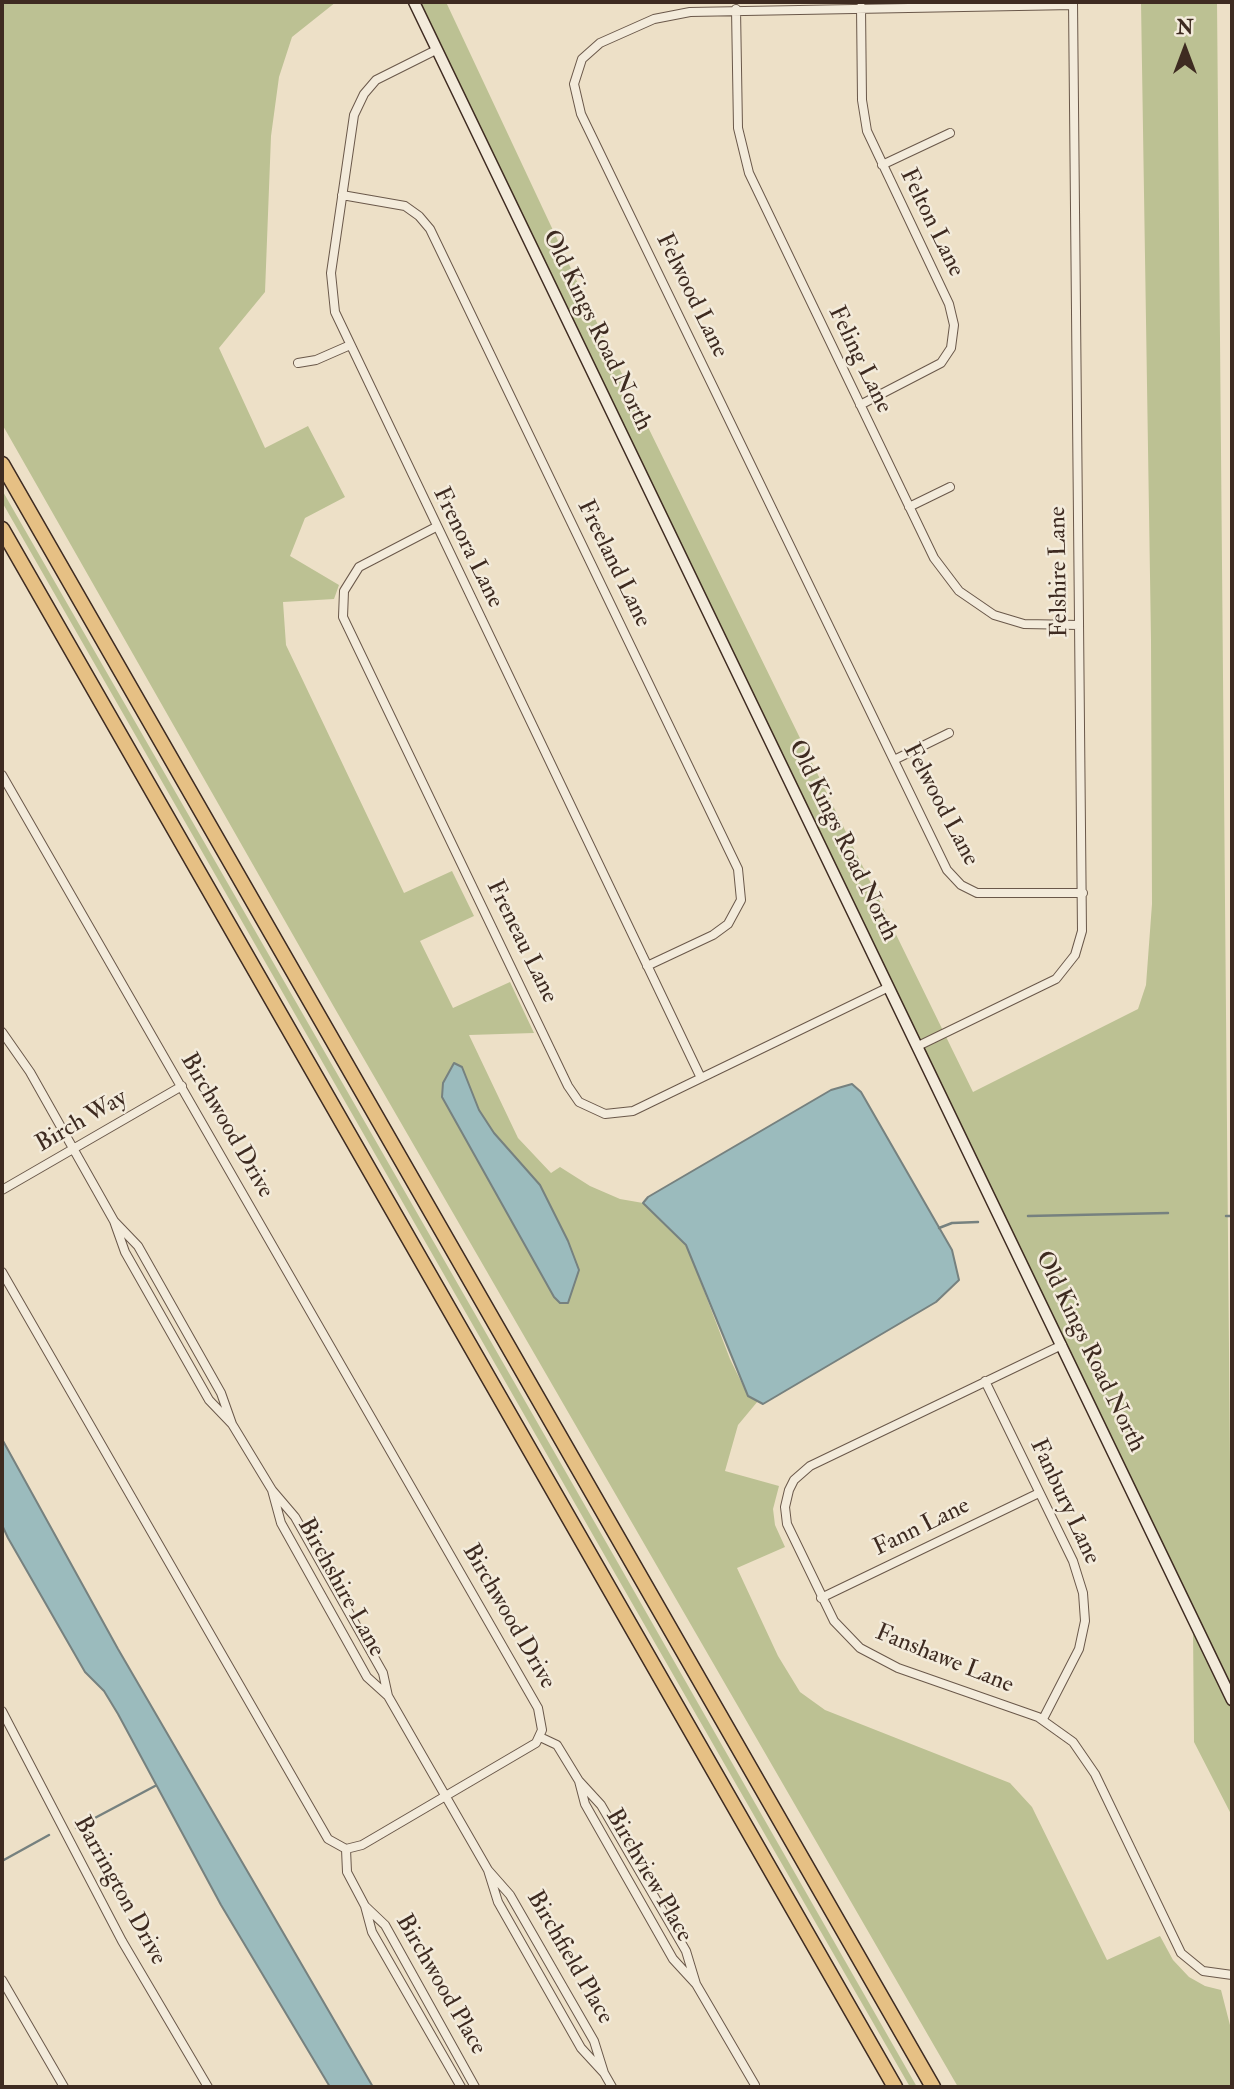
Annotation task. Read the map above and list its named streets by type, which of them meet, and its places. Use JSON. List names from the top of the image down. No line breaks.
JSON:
{"streets":{"street":["Felton Lane","Felwood Lane","Old Kings Road North","Feling Lane","Frenora Lane","Freeland Lane","Felshire Lane","Freneau Lane","Birch Way","Birchwood Drive","Fanbury Lane","Fann Lane","Birchshire Lane","Fanshawe Lane","Birchview Place","Barrington Drive","Birchfield Place","Birchwood Place"]},"crossings":[["Felton Lane","Felwood Lane"],["Felton Lane","Feling Lane"],["Felwood Lane","Feling Lane"],["Felwood Lane","Felshire Lane"],["Old Kings Road North","Frenora Lane"],["Old Kings Road North","Felshire Lane"],["Old Kings Road North","Freneau Lane"],["Old Kings Road North","Fanshawe Lane"],["Feling Lane","Felshire Lane"],["Frenora Lane","Freeland Lane"],["Frenora Lane","Freneau Lane"],["Birch Way","Birchwood Drive"],["Birch Way","Birchshire Lane"],["Birchwood Drive","Birchview Place"],["Fanbury Lane","Fann Lane"],["Fanbury Lane","Fanshawe Lane"],["Fann Lane","Fanshawe Lane"],["Birchshire Lane","Birchfield Place"]],"north":"top"}
